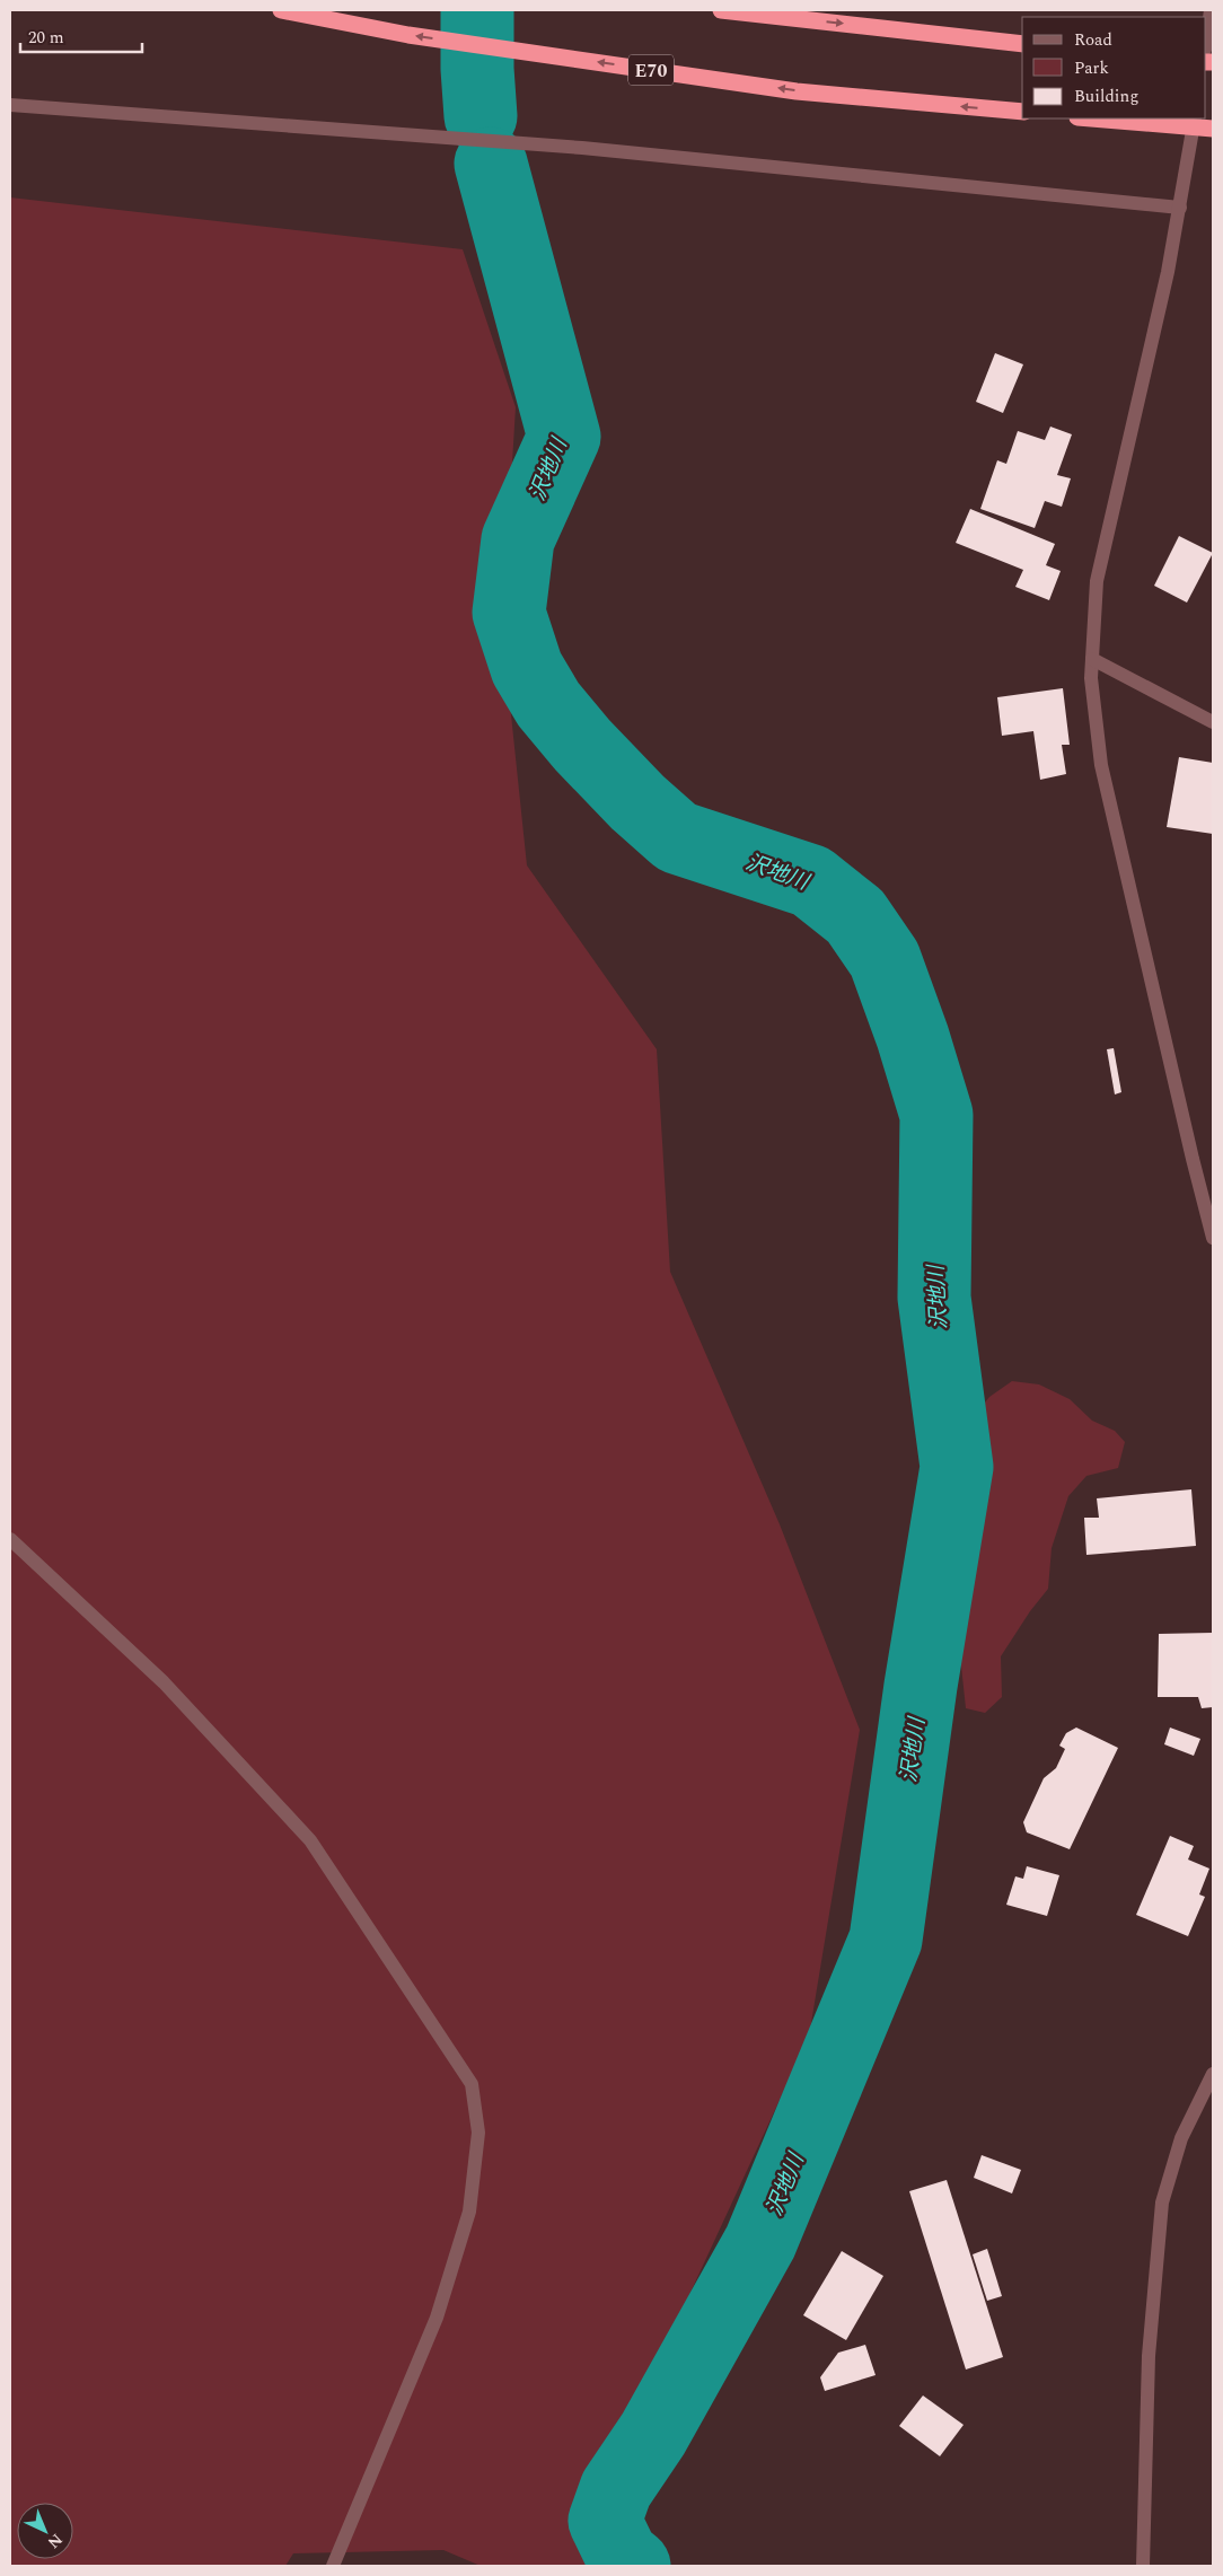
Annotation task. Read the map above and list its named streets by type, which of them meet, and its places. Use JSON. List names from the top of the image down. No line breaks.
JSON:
{"streets":{"highway":["E70"]},"water":["沢地川"],"legend":["Road","Park","Building"],"scale_bar":"20 m","north":"bottom right"}
